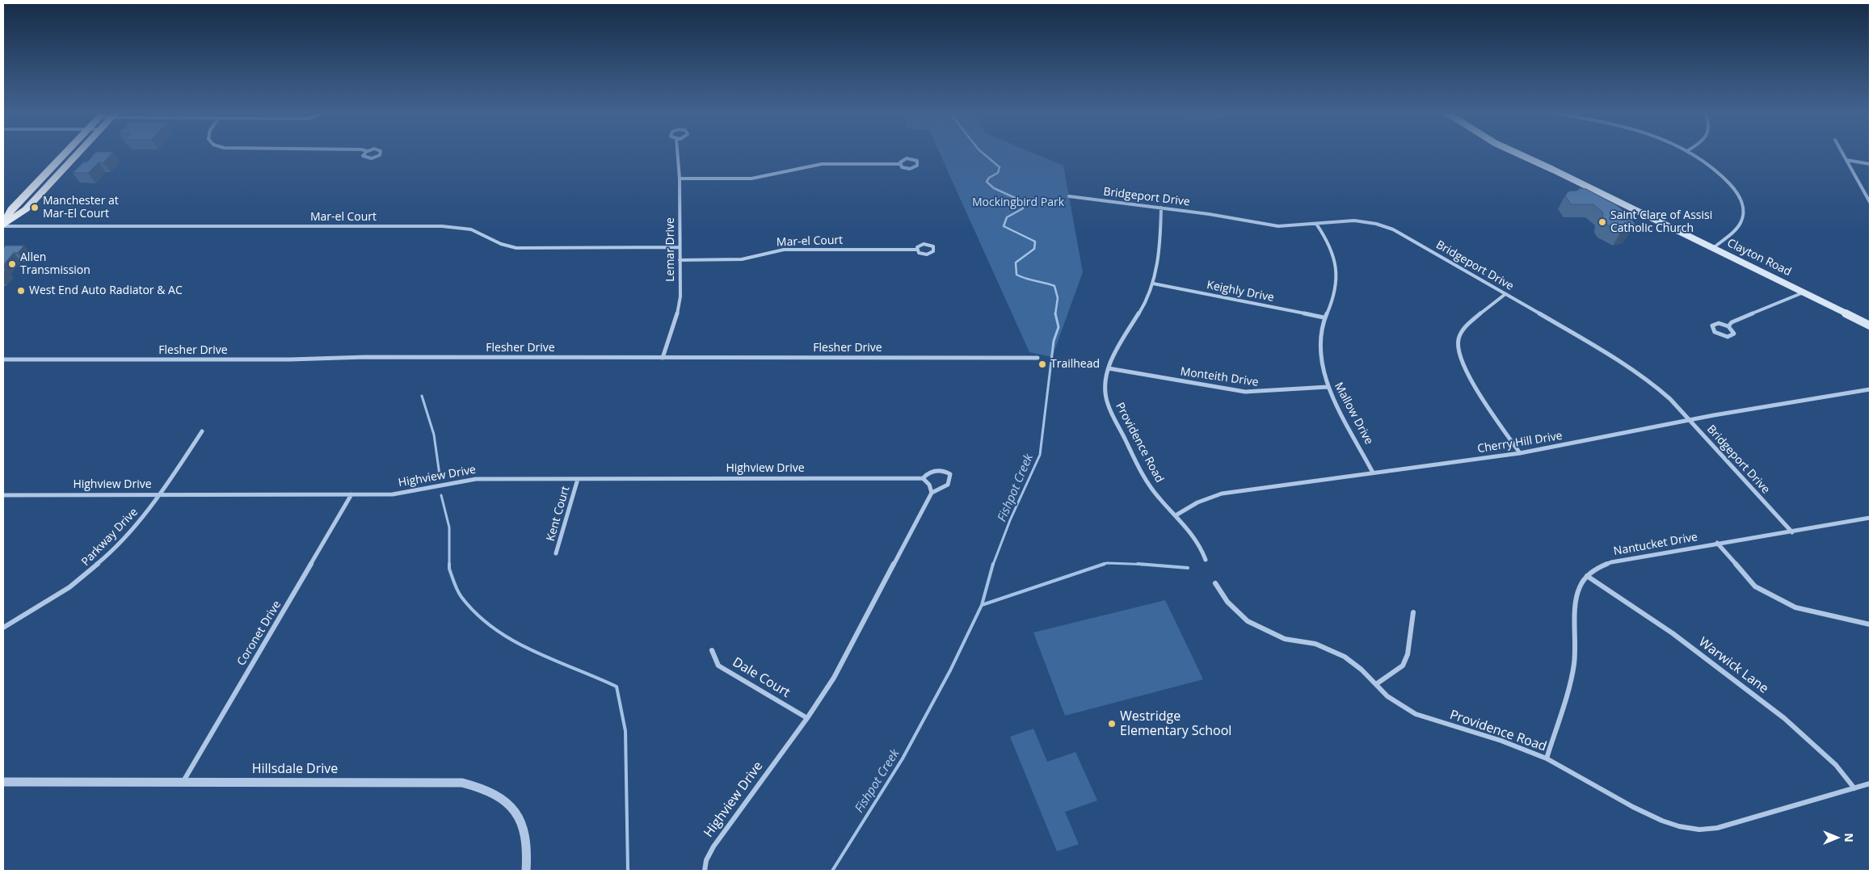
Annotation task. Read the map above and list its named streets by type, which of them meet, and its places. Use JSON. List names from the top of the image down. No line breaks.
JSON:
{"streets":{"main road":["Clayton Road"],"street":["Bridgeport Drive","Mar-el Court","Lemar Drive","Keighly Drive","Flesher Drive","Monteith Drive","Mallow Drive","Providence Road","Cherry Hill Drive","Highview Drive","Kent Court","Parkway Drive","Nantucket Drive","Coronet Drive","Warwick Lane","Dale Court","Hillsdale Drive"]},"crossings":[["Bridgeport Drive","Mallow Drive"],["Bridgeport Drive","Providence Road"],["Bridgeport Drive","Cherry Hill Drive"],["Bridgeport Drive","Nantucket Drive"],["Mar-el Court","Lemar Drive"],["Lemar Drive","Flesher Drive"],["Keighly Drive","Mallow Drive"],["Keighly Drive","Providence Road"],["Monteith Drive","Mallow Drive"],["Monteith Drive","Providence Road"],["Mallow Drive","Cherry Hill Drive"],["Providence Road","Cherry Hill Drive"],["Providence Road","Nantucket Drive"],["Providence Road","Warwick Lane"],["Highview Drive","Kent Court"],["Highview Drive","Parkway Drive"],["Highview Drive","Coronet Drive"],["Highview Drive","Dale Court"],["Nantucket Drive","Warwick Lane"],["Coronet Drive","Hillsdale Drive"]],"water":["Fishpot Creek"],"parks":["Mockingbird Park"],"places":["Manchester at Mar-El Court","Saint Clare of Assisi Catholic Church","Allen Transmission","West End Auto Radiator & AC","Trailhead","Westridge Elementary School"],"north":"right"}
